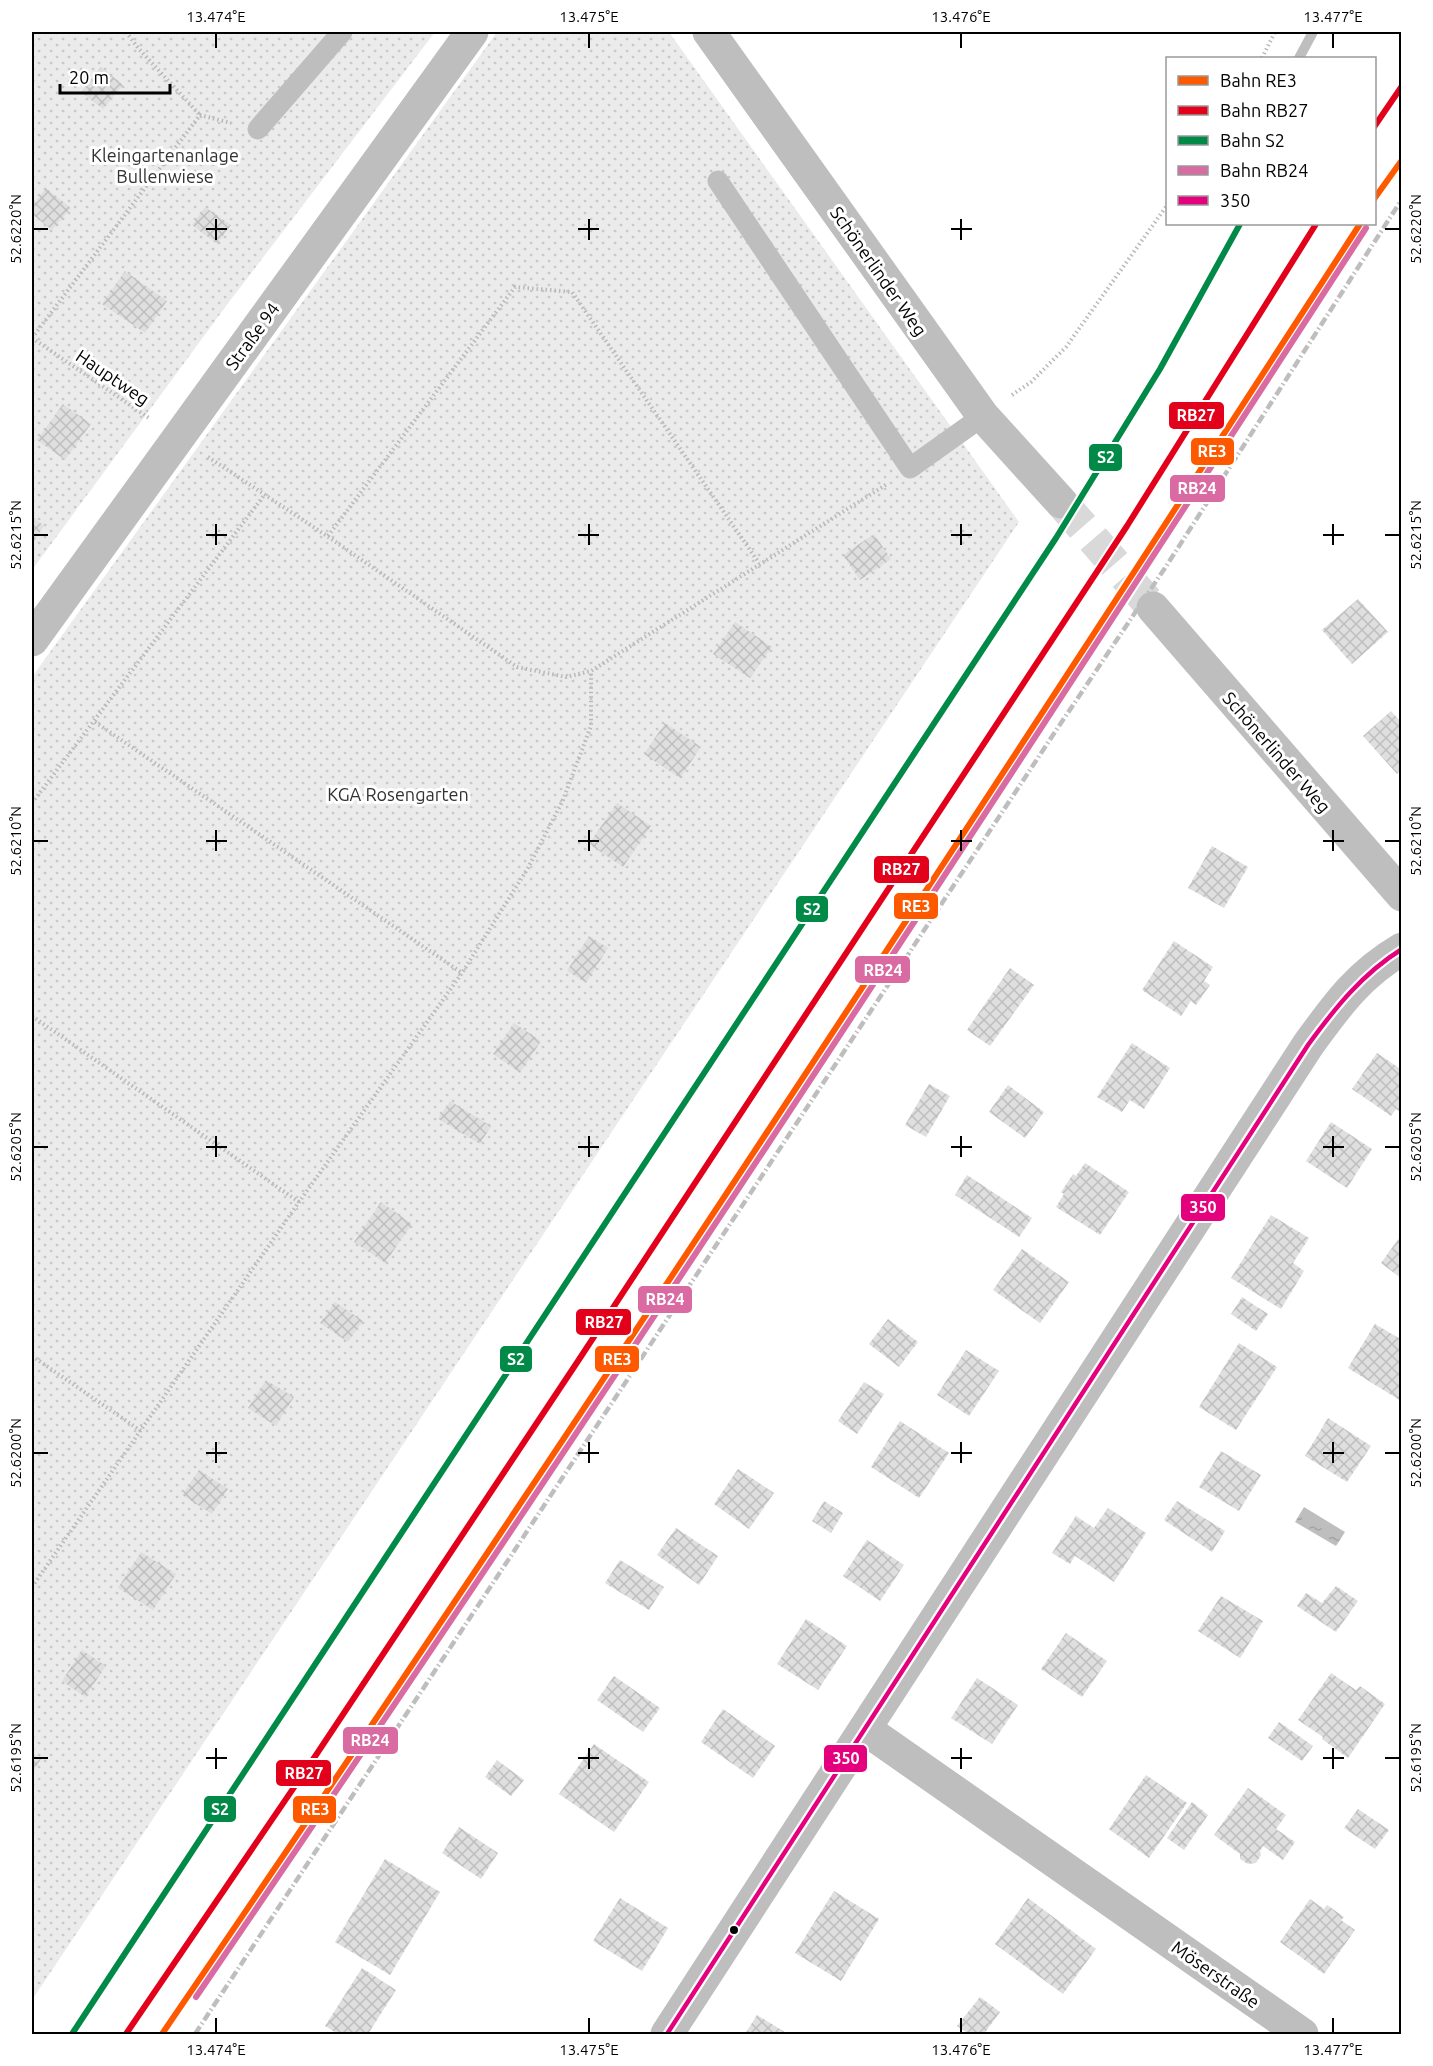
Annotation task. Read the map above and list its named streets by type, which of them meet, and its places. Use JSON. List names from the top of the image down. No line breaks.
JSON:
{"streets":{"street":["Schönerlinder Weg","Straße 94","Möserstraße"],"path":["Hauptweg"]},"crossings":[["Straße 94","Hauptweg"]],"parks":["Kleingartenanlage Bullenwiese","KGA Rosengarten"],"lines":["rail line RB27","rail line RE3","rail line S2","rail line RB24","transit line 350"],"legend":["Bahn RE3","Bahn RB27","Bahn S2","Bahn RB24","350"],"scale_bar":"20 m","coordinates":["13.474°E","13.475°E","13.476°E","13.477°E","52.6220°N","52.6215°N","52.6210°N","52.6205°N","52.6200°N","52.6195°N"]}
